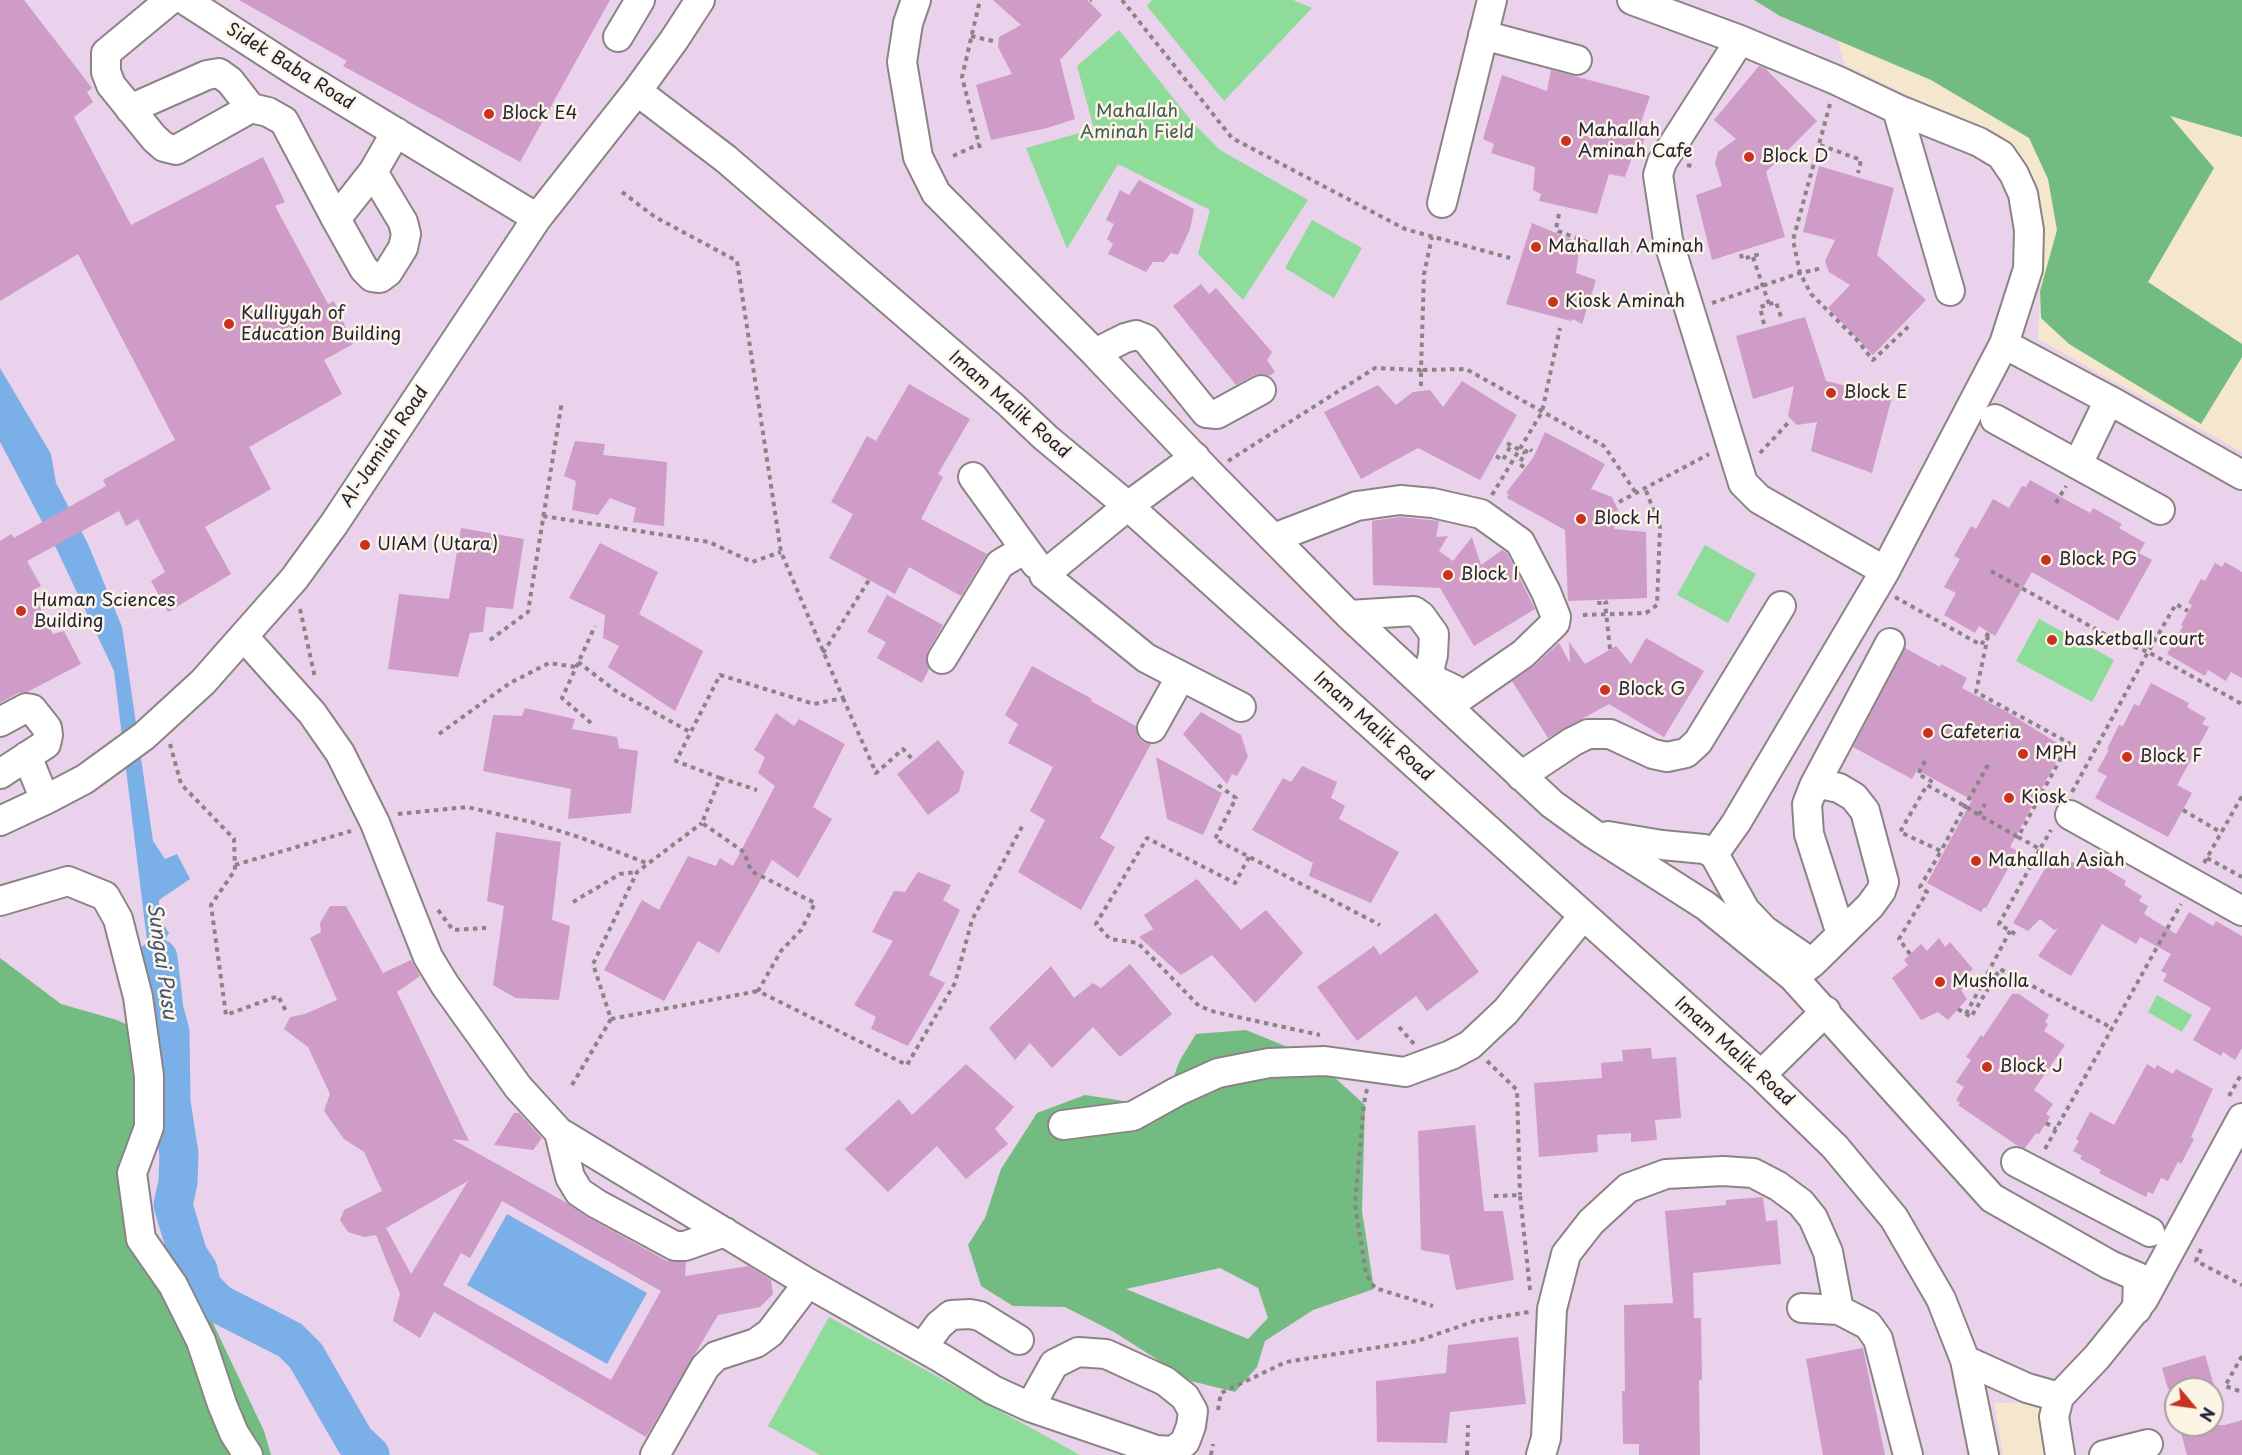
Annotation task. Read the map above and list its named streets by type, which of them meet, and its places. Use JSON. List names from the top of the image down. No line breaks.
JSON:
{"streets":{"street":["Sidek Baba Road","Imam Malik Road","Al-Jamiah Road"]},"crossings":[["Sidek Baba Road","Al-Jamiah Road"],["Imam Malik Road","Al-Jamiah Road"]],"water":["Sungai Pusu"],"parks":["Mahallah Aminah Field"],"places":["Block E4","Mahallah Aminah Cafe","Block D","Mahallah Aminah","Kiosk Aminah","Kulliyyah of Education Building","Block E","Block H","UIAM (Utara)","Block PG","Block I","Human Sciences Building","basketball court","Block G","Cafeteria","MPH","Block F","Kiosk","Mahallah Asiah","Musholla","Block J"],"north":"bottom right"}
